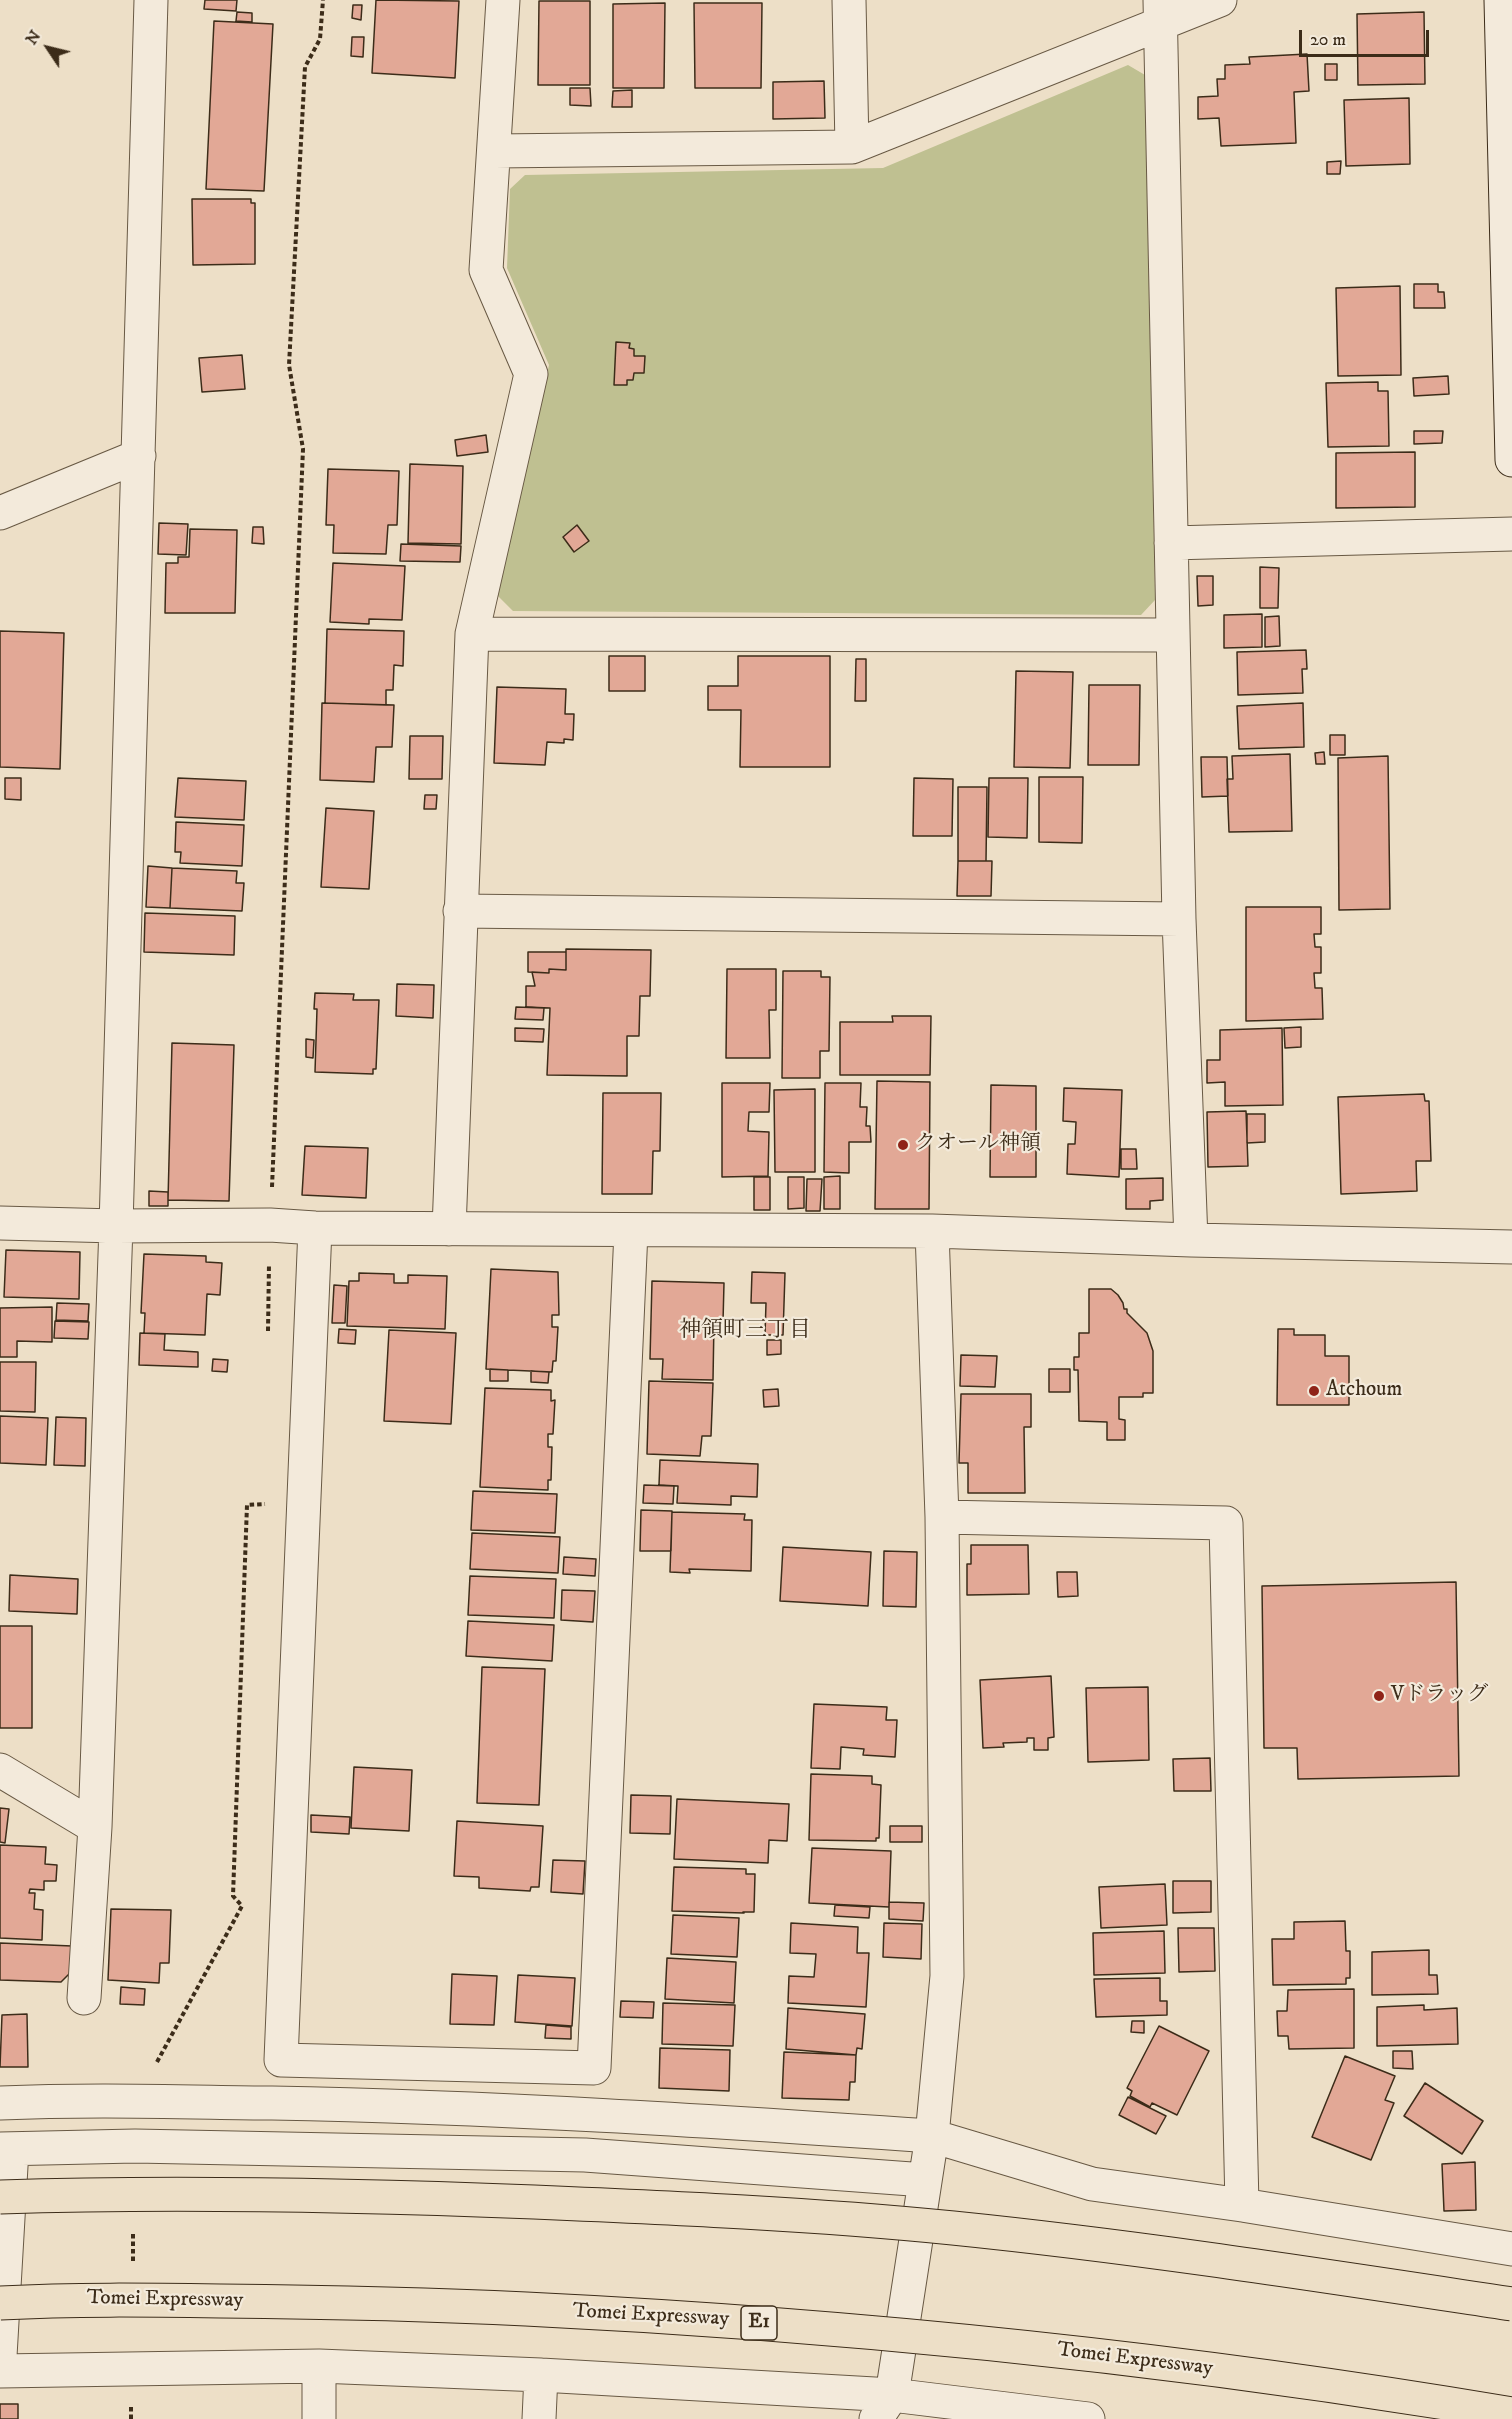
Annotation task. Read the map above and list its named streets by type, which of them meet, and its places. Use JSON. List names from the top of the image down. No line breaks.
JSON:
{"streets":{"highway":["Tomei Expressway","E1"]},"districts":["神領町三丁目"],"places":["クオール神領","Atchoum","Vドラッグ"],"scale_bar":"20 m","north":"top left"}
